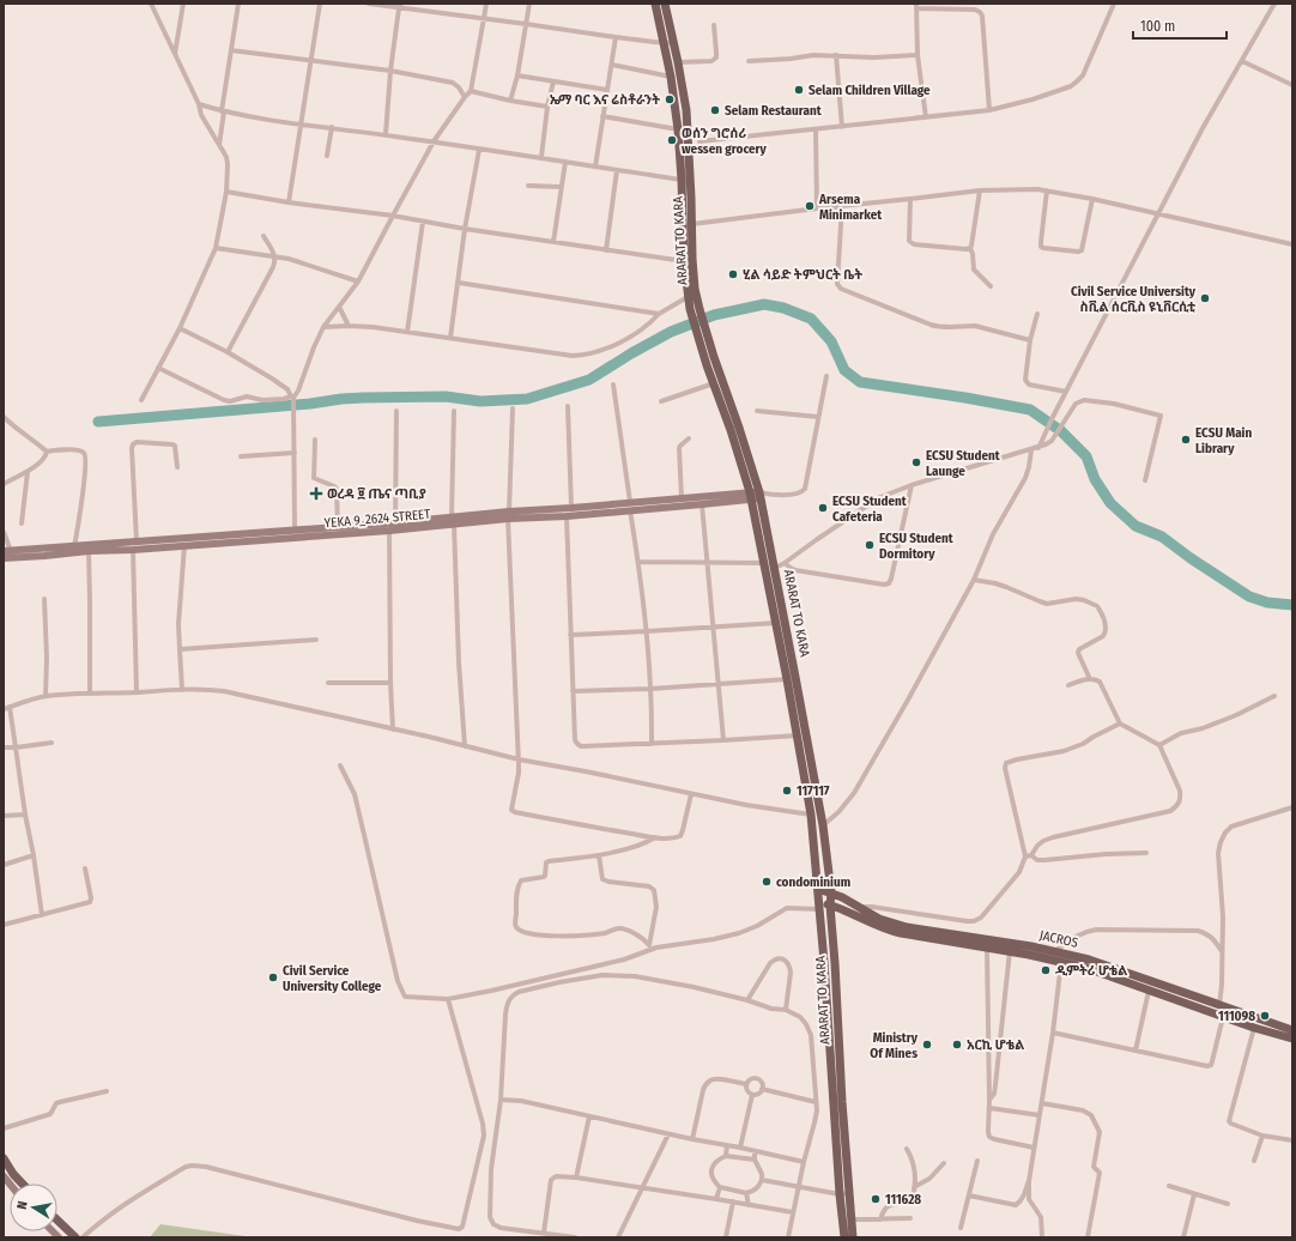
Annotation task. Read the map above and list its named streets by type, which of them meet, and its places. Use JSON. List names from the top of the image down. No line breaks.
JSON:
{"streets":{"main road":["ARARAT TO KARA","YEKA 9_2624 STREET","JACROS"]},"crossings":[["ARARAT TO KARA","YEKA 9_2624 STREET"],["ARARAT TO KARA","JACROS"]],"places":{"other":["Selam Children Village","ኤማ ባር እና ሬስቶራንት","Selam Restaurant","ወሰን ግሮሰሪ wessen grocery","Arsema Minimarket","ሂል ሳይድ ትምህርት ቤት","Civil Service University ስቪል ሰርቪስ ዩኒቨርሲቲ","ECSU Main Library","ECSU Student Launge","ECSU Student Cafeteria","ECSU Student Dormitory","117117","condominium","ዲምትሪ ሆቴል","Civil Service University College","111098","Ministry Of Mines","አርኪ ሆቴል","111628"],"health":["ወረዳ ፱ ጤና ጣቢያ"]},"scale_bar":"100 m","north":"left"}
